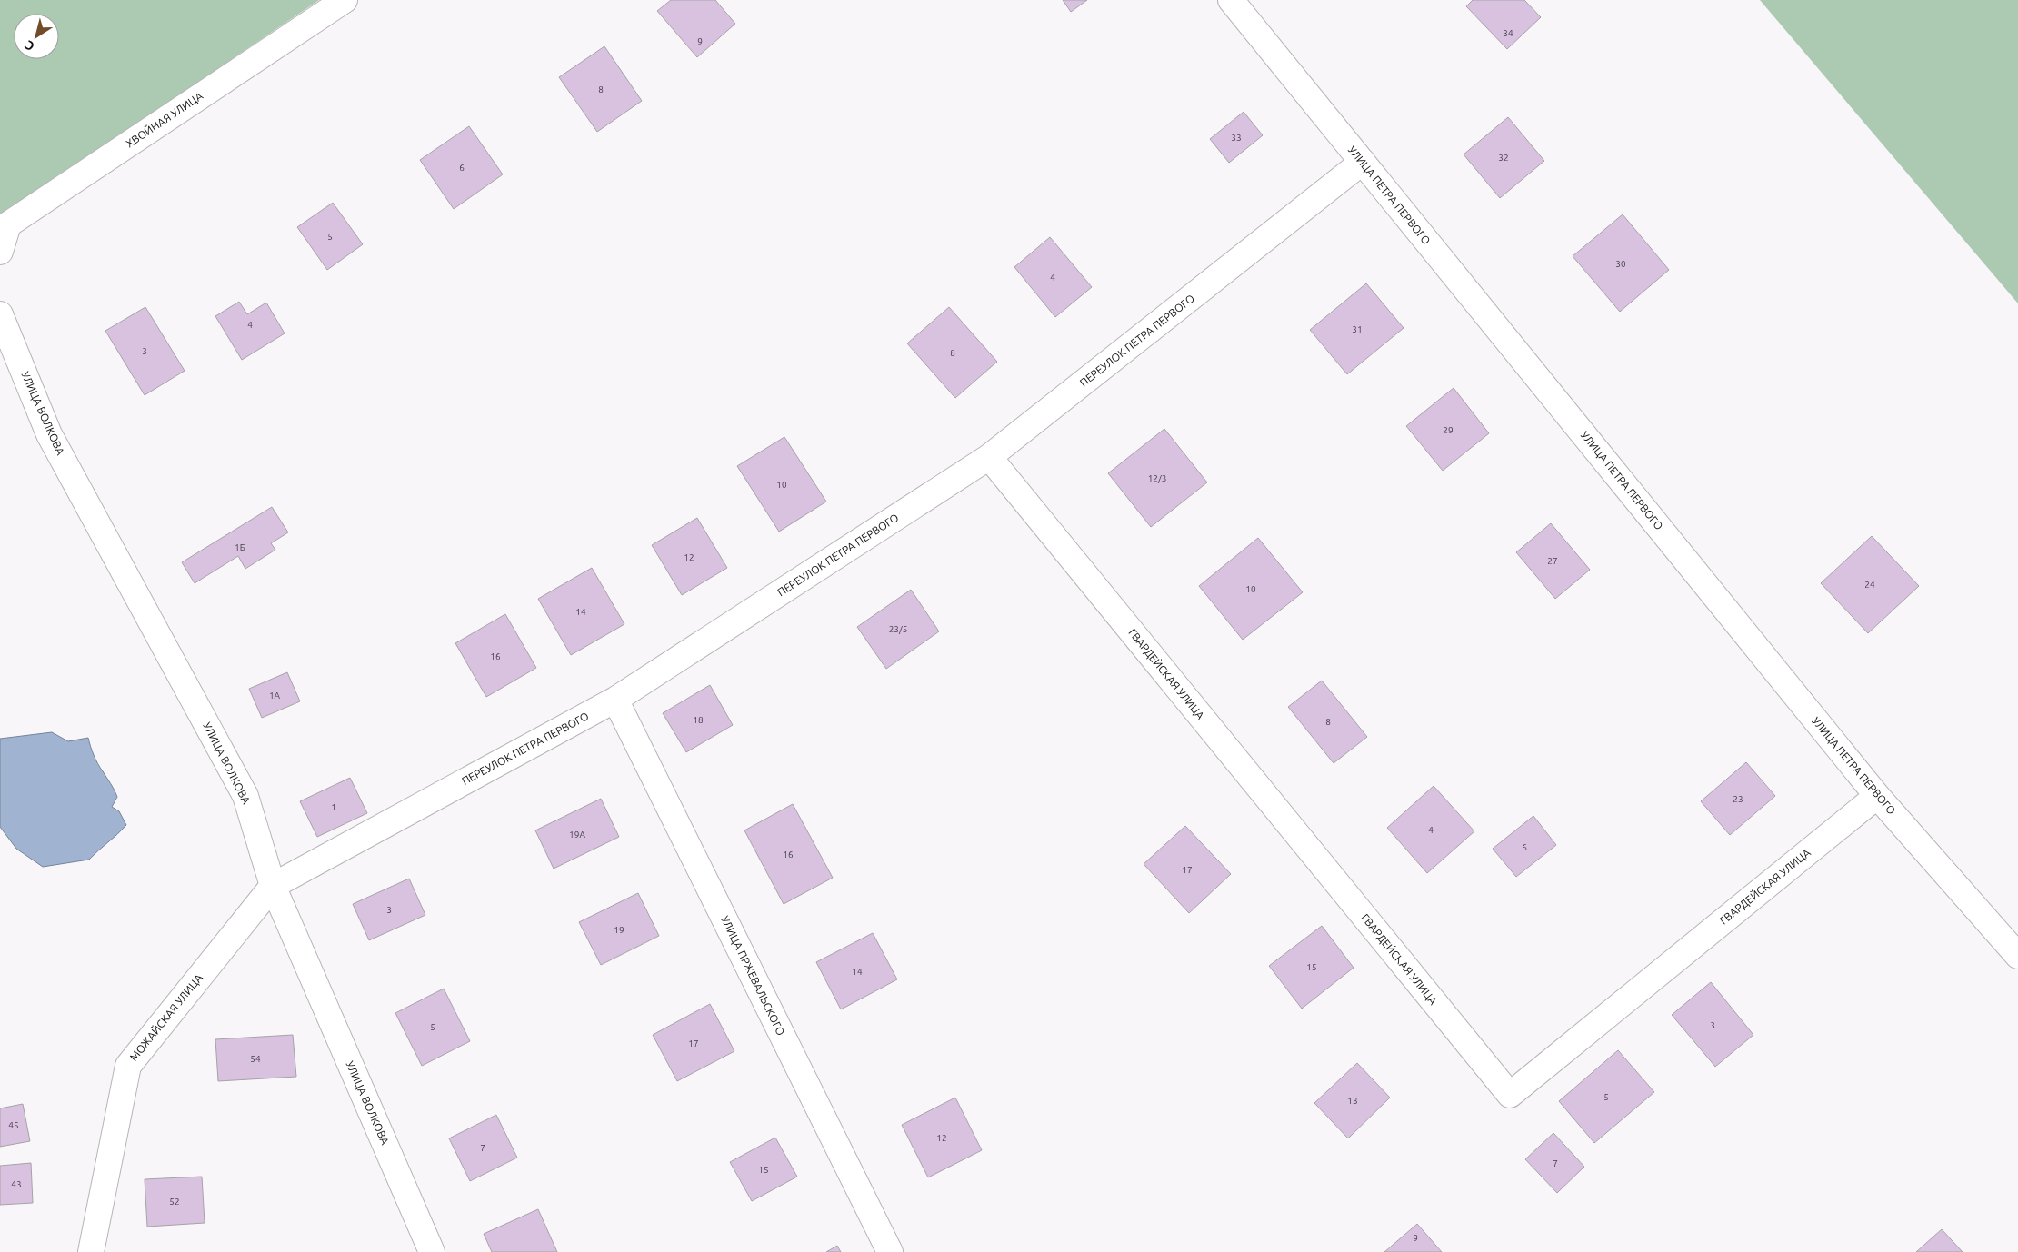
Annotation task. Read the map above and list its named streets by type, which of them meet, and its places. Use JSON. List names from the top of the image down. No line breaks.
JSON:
{"streets":{"street":["ХВОЙНАЯ УЛИЦА","УЛИЦА ПЕТРА ПЕРВОГО","ПЕРЕУЛОК ПЕТРА ПЕРВОГО","УЛИЦА ВОЛКОВА","ГВАРДЕЙСКАЯ УЛИЦА","УЛИЦА ПРЖЕВАЛЬСКОГО","МОЖАЙСКАЯ УЛИЦА"]},"crossings":[["УЛИЦА ПЕТРА ПЕРВОГО","ПЕРЕУЛОК ПЕТРА ПЕРВОГО"],["УЛИЦА ПЕТРА ПЕРВОГО","ГВАРДЕЙСКАЯ УЛИЦА"],["ПЕРЕУЛОК ПЕТРА ПЕРВОГО","УЛИЦА ВОЛКОВА"],["ПЕРЕУЛОК ПЕТРА ПЕРВОГО","ГВАРДЕЙСКАЯ УЛИЦА"],["ПЕРЕУЛОК ПЕТРА ПЕРВОГО","УЛИЦА ПРЖЕВАЛЬСКОГО"],["ПЕРЕУЛОК ПЕТРА ПЕРВОГО","МОЖАЙСКАЯ УЛИЦА"],["УЛИЦА ВОЛКОВА","МОЖАЙСКАЯ УЛИЦА"]],"house_numbers":["34","9","8","33","32","6","5","30","4","4","31","3","8","29","12/3","10","1Б","12","27","24","10","14","23/5","16","1А","18","8","23","1","4","19А","6","16","17","3","19","15","14","3","5","17","54","5","13","45","12","7","7","15","43","52","9"],"north":"bottom left"}
